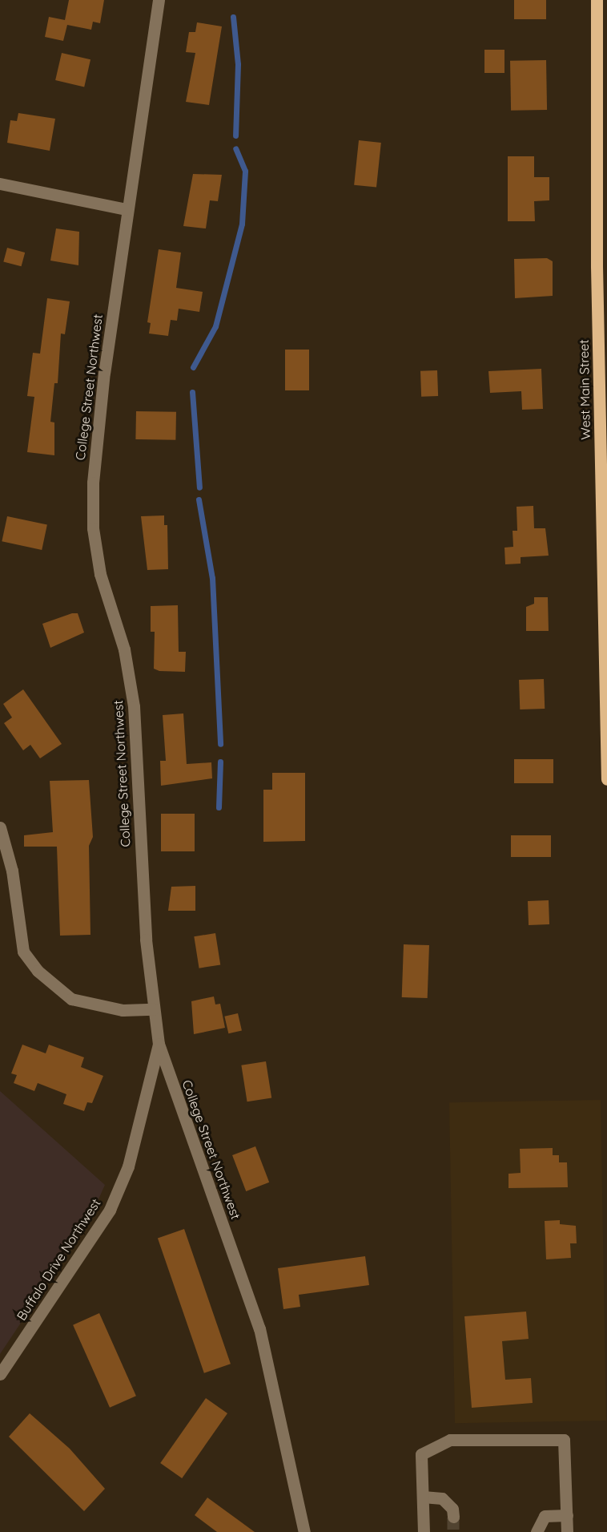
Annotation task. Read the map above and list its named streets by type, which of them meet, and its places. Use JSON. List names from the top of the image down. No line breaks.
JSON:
{"streets":{"main road":["West Main Street"],"street":["College Street Northwest","Buffalo Drive Northwest"]},"crossings":[["College Street Northwest","Buffalo Drive Northwest"]]}
